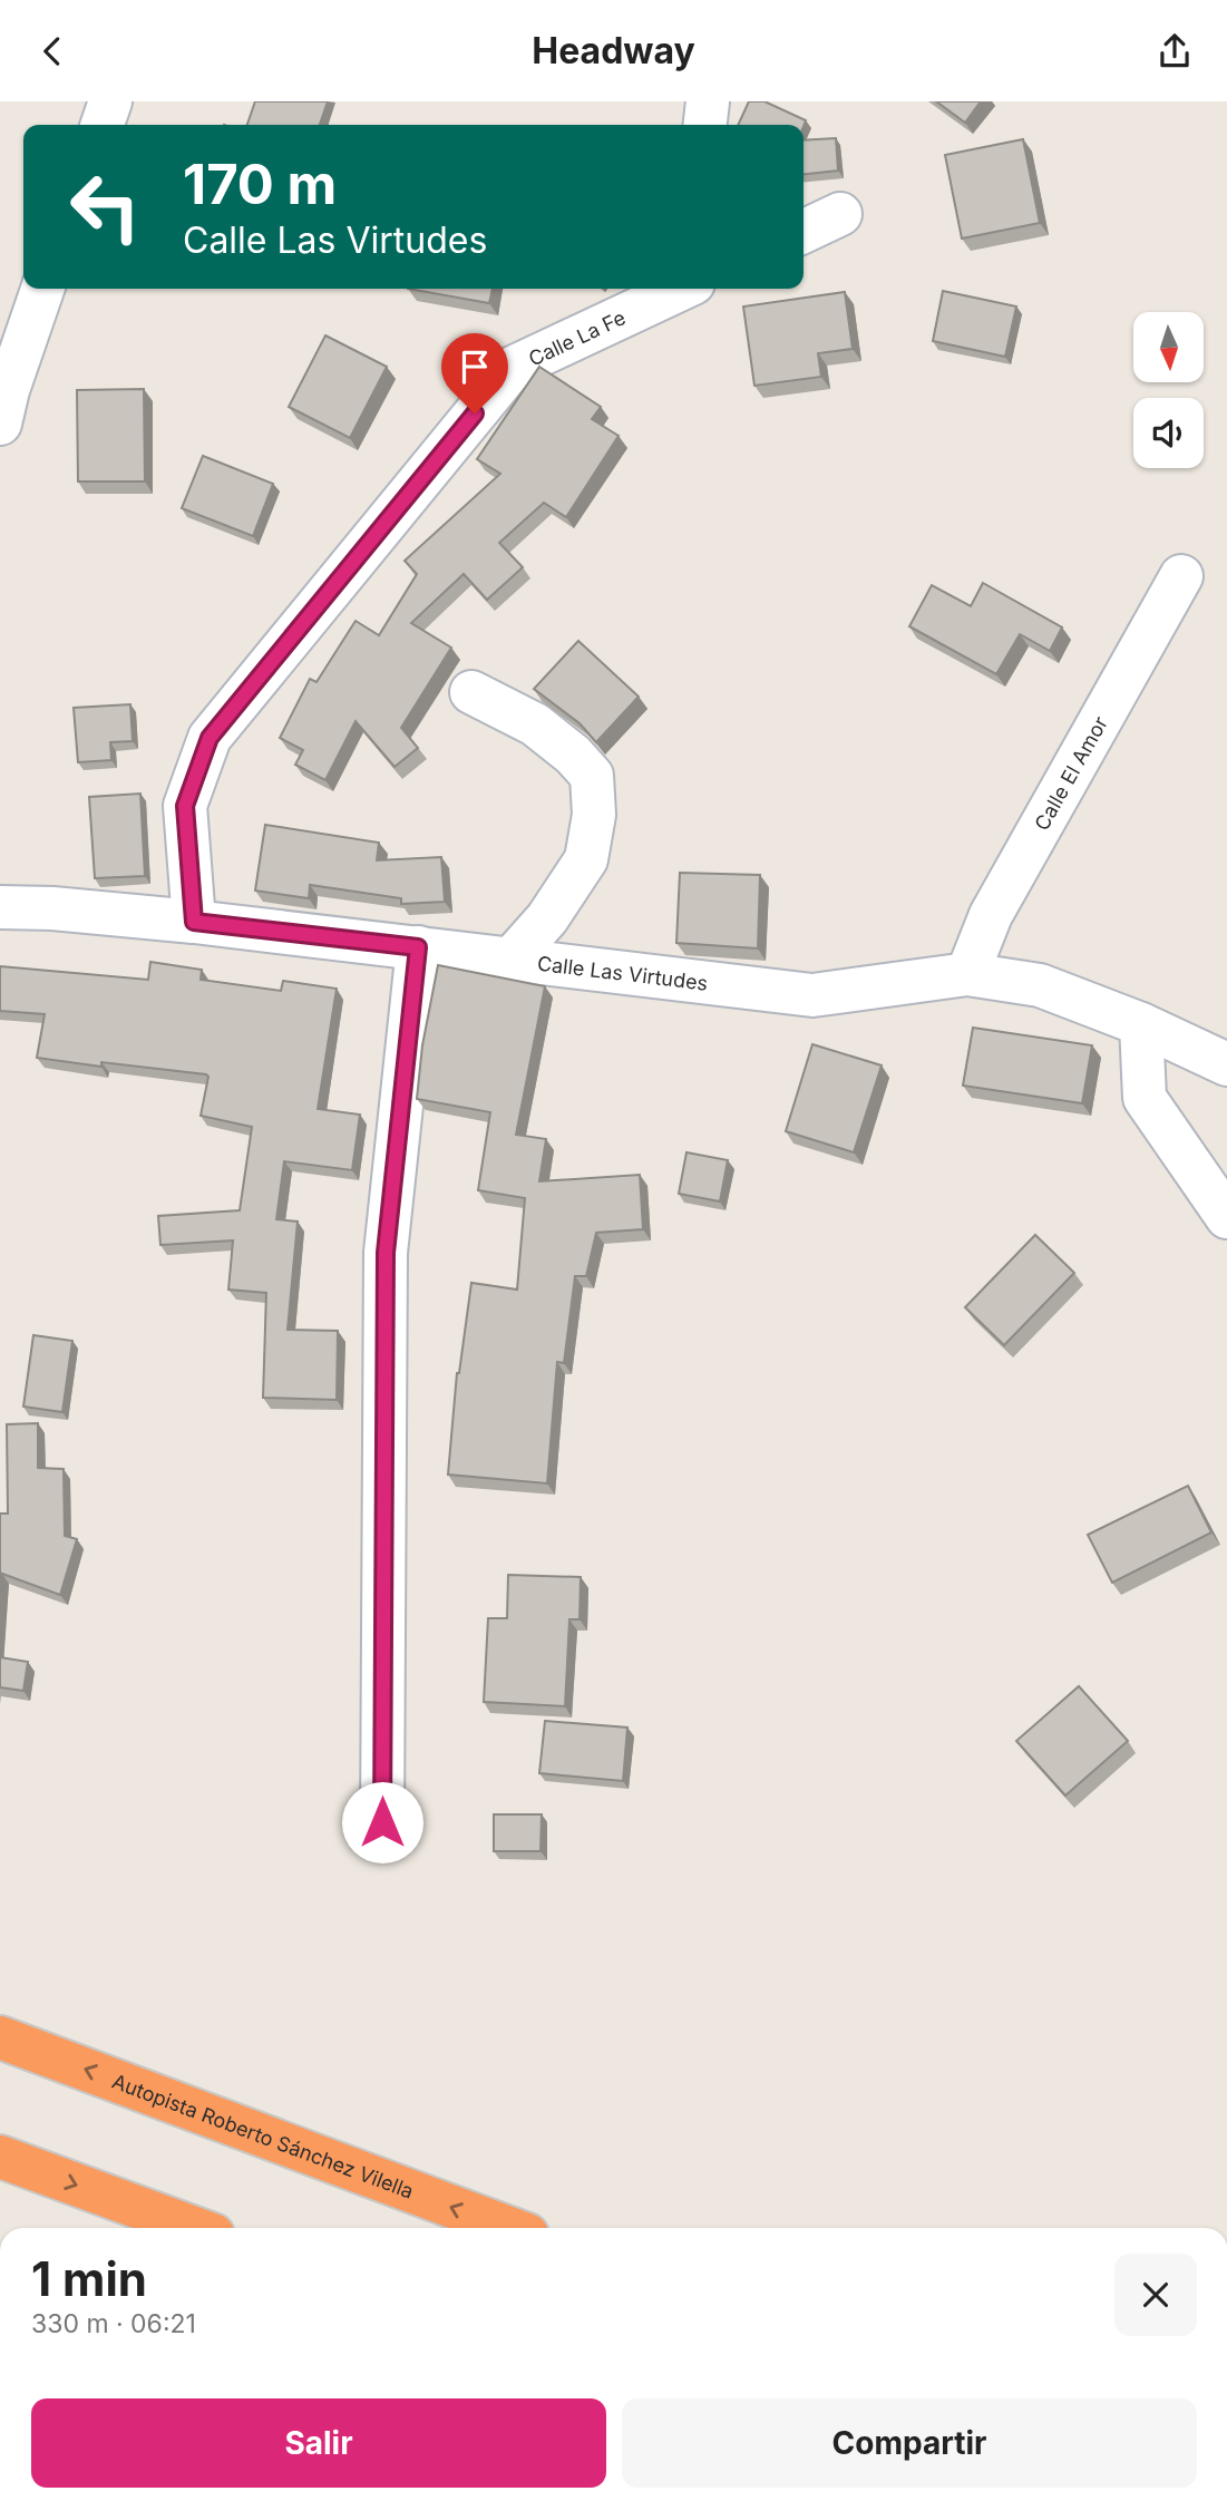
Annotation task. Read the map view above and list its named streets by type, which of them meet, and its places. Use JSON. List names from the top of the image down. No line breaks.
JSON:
{"streets":{"highway":["Autopista Roberto Sánchez Vilella"],"street":["Calle La Fe","Calle El Amor","Calle Las Virtudes"]},"crossings":[["Calle La Fe","Calle Las Virtudes"],["Calle El Amor","Calle Las Virtudes"]],"north":"bottom","page":{"header":"Headway","turn":["170 m","Calle Las Virtudes"],"heading":["1 min","330 m · 06:21"],"buttons":["Salir","Compartir"]}}
